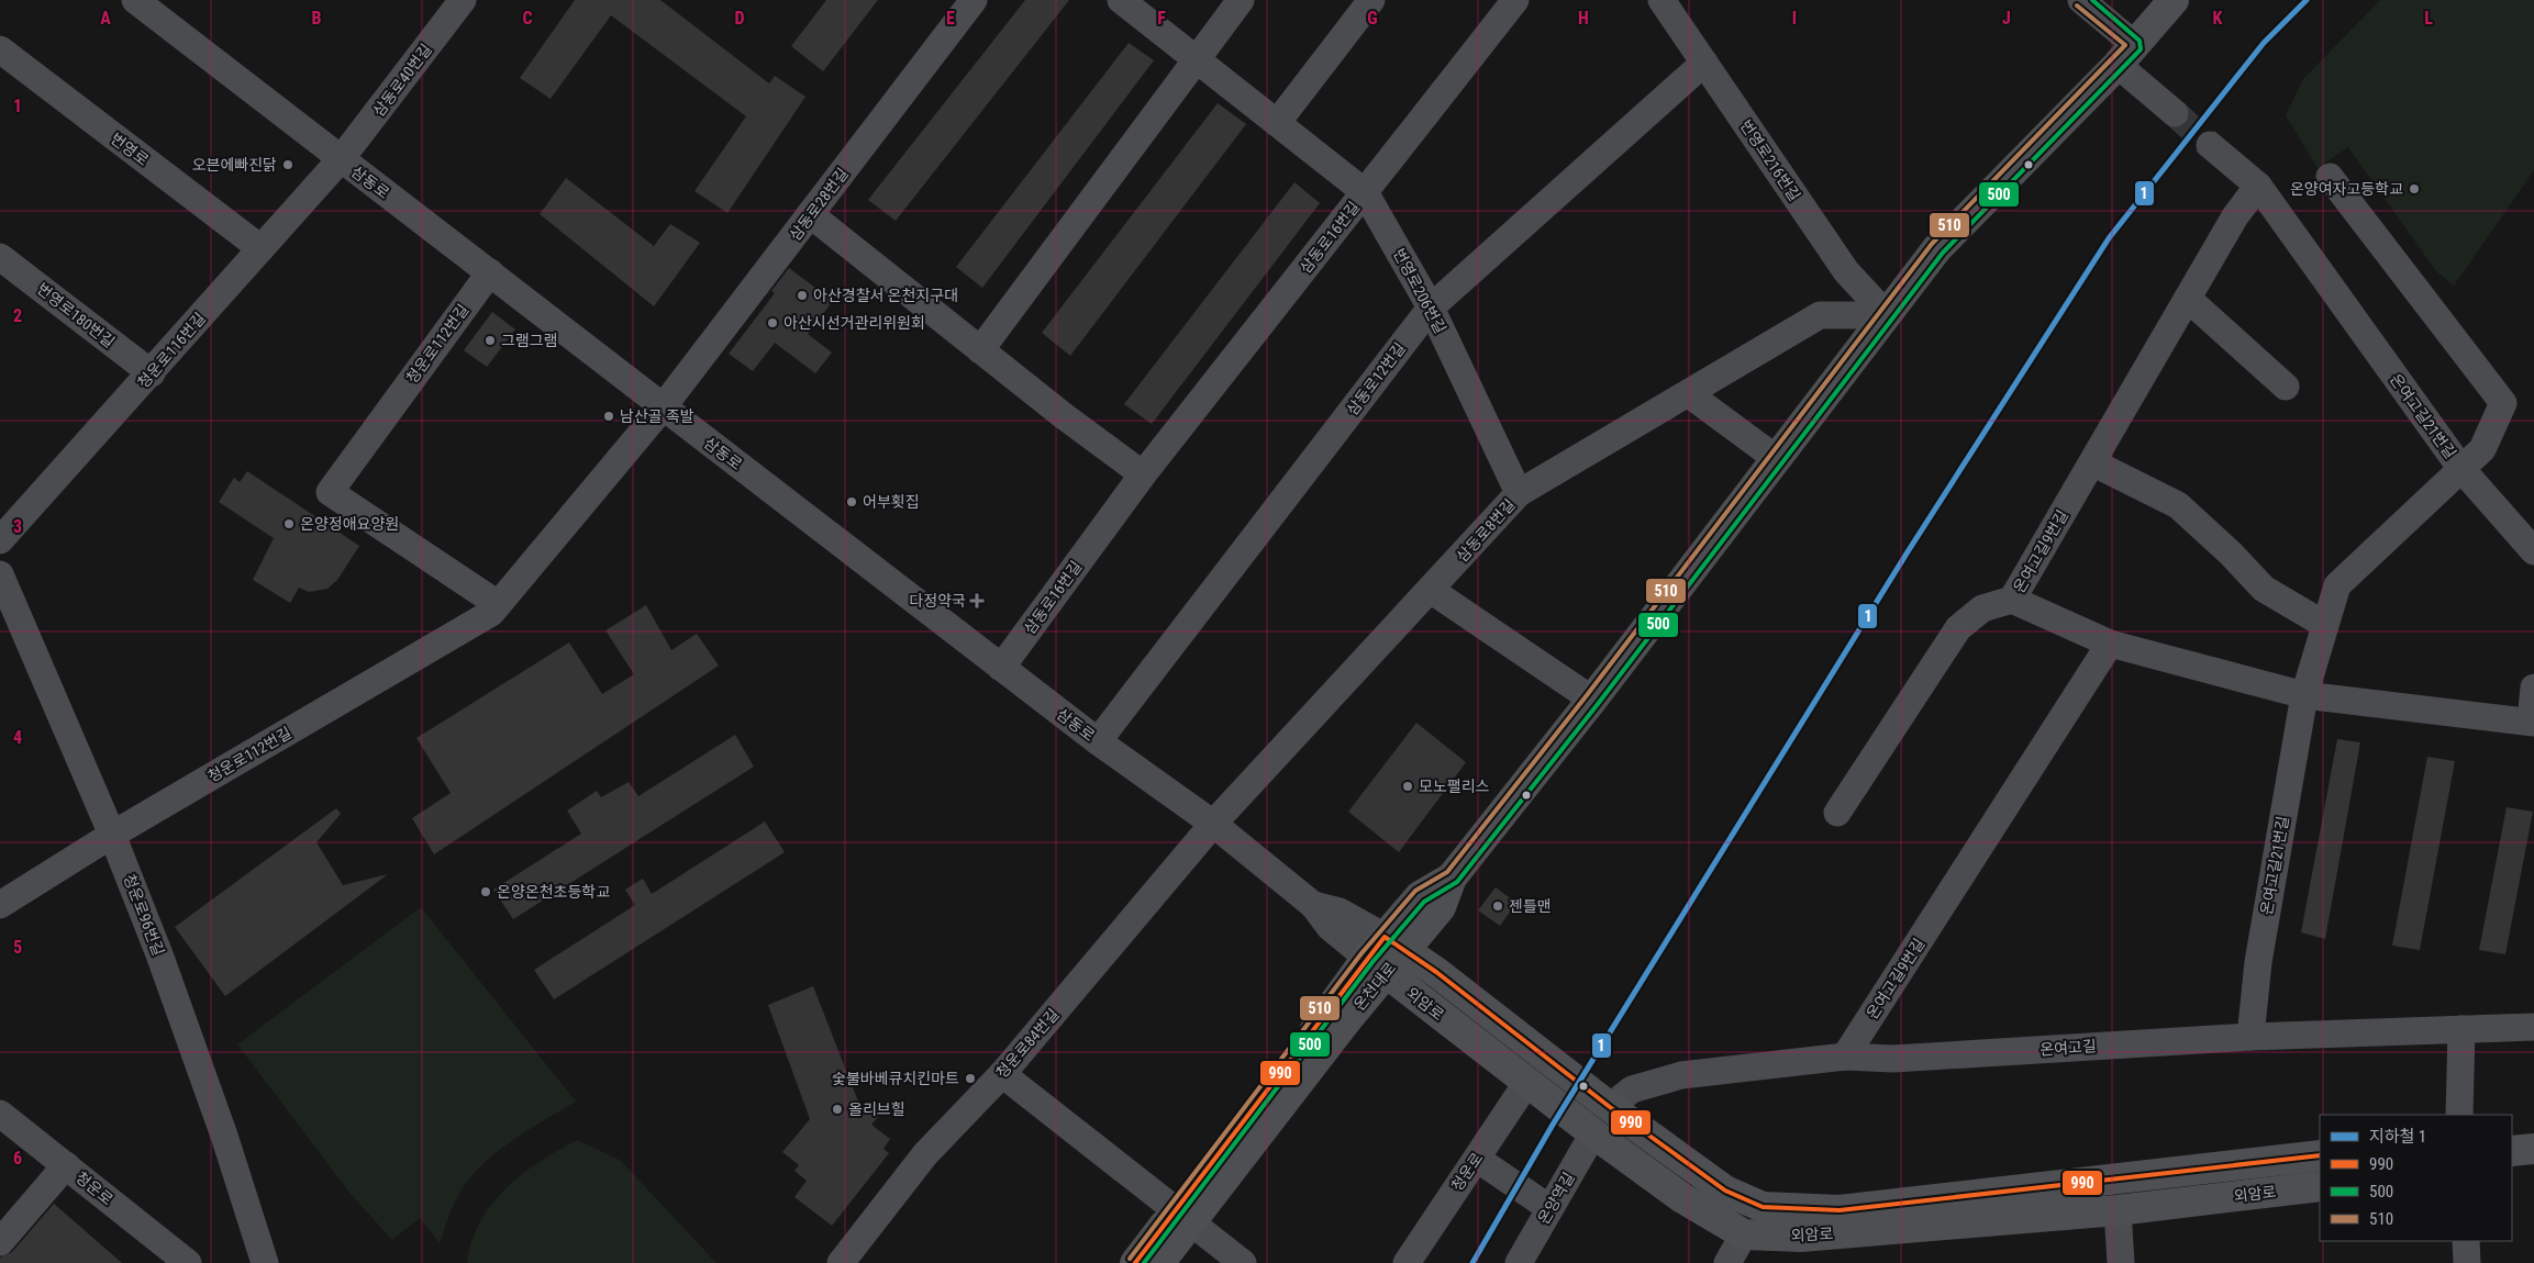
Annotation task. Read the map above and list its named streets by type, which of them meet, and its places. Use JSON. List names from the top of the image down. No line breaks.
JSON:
{"streets":{"main road":["온천대로","외암로"],"street":["삼동로40번길","번영로","번영로216번길","삼동로","삼동로28번길","삼동로16번길","번영로206번길","번영로180번길","청운로112번길","청운로116번길","삼동로12번길","온여고길21번길","삼동로8번길","온여고길9번길","청운로96번길","청운로84번길","온여고길","청운로","온양역길"]},"crossings":[["삼동로40번길","삼동로"],["삼동로40번길","청운로116번길"],["번영로","청운로116번길"],["번영로216번길","삼동로12번길"],["번영로216번길","삼동로8번길"],["번영로216번길","온천대로"],["삼동로","삼동로28번길"],["삼동로","삼동로16번길"],["삼동로","청운로112번길"],["삼동로","청운로116번길"],["삼동로","삼동로12번길"],["삼동로","삼동로8번길"],["삼동로","온천대로"],["삼동로","외암로"],["삼동로","청운로84번길"],["삼동로28번길","청운로112번길"],["삼동로16번길","번영로206번길"],["번영로206번길","삼동로12번길"],["번영로206번길","삼동로8번길"],["번영로180번길","청운로116번길"],["청운로112번길","청운로96번길"],["온여고길21번길","온여고길9번길"],["온여고길21번길","온여고길"],["삼동로8번길","온천대로"],["삼동로8번길","청운로84번길"],["온여고길9번길","온여고길"],["온천대로","외암로"],["외암로","온여고길"],["외암로","청운로"],["외암로","온양역길"]],"places":{"other":["오븐에빠진닭","온양여자고등학교","아산경찰서 온천지구대","아산시선거관리위원회","그램그램","남산골 족발","어부횟집","온양정애요양원","모노팰리스","온양온천초등학교","젠틀맨","숯불바베큐치킨마트","올리브힐"],"health":["다정약국"]},"lines":["metro line 1","transit line 500","transit line 510","transit line 990"],"legend":["지하철 1","990","500","510"],"grid":{"columns":["A","B","C","D","E","F","G","H","I","J","K","L"],"rows":["1","2","3","4","5","6"]}}
